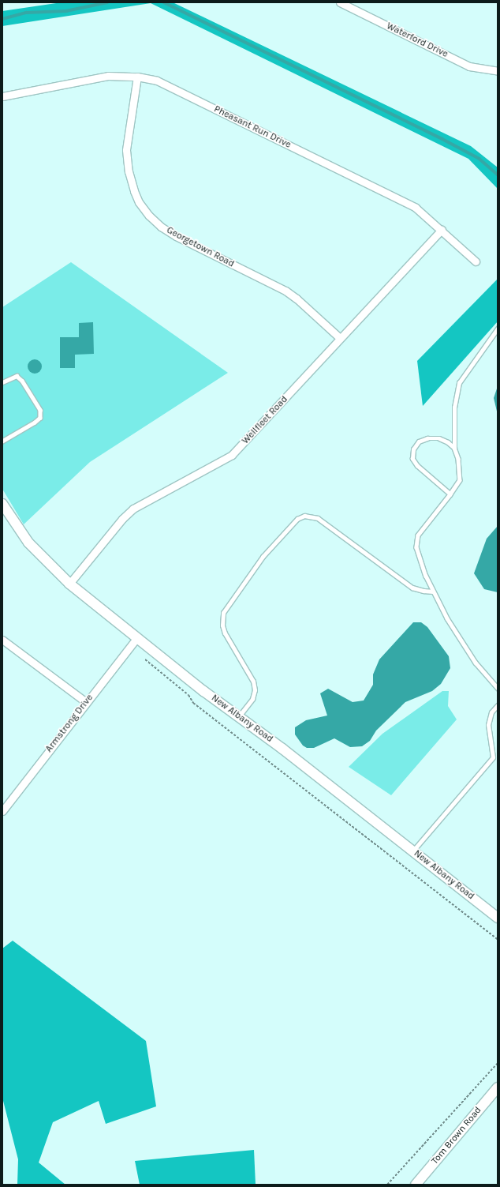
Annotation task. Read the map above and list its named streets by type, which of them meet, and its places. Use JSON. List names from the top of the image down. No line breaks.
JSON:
{"streets":{"street":["Waterford Drive","Pheasant Run Drive","Georgetown Road","Wellfleet Road","New Albany Road","Armstrong Drive","Tom Brown Road"]},"crossings":[["Pheasant Run Drive","Georgetown Road"],["Pheasant Run Drive","Wellfleet Road"],["Georgetown Road","Wellfleet Road"],["Wellfleet Road","New Albany Road"],["New Albany Road","Armstrong Drive"]]}
